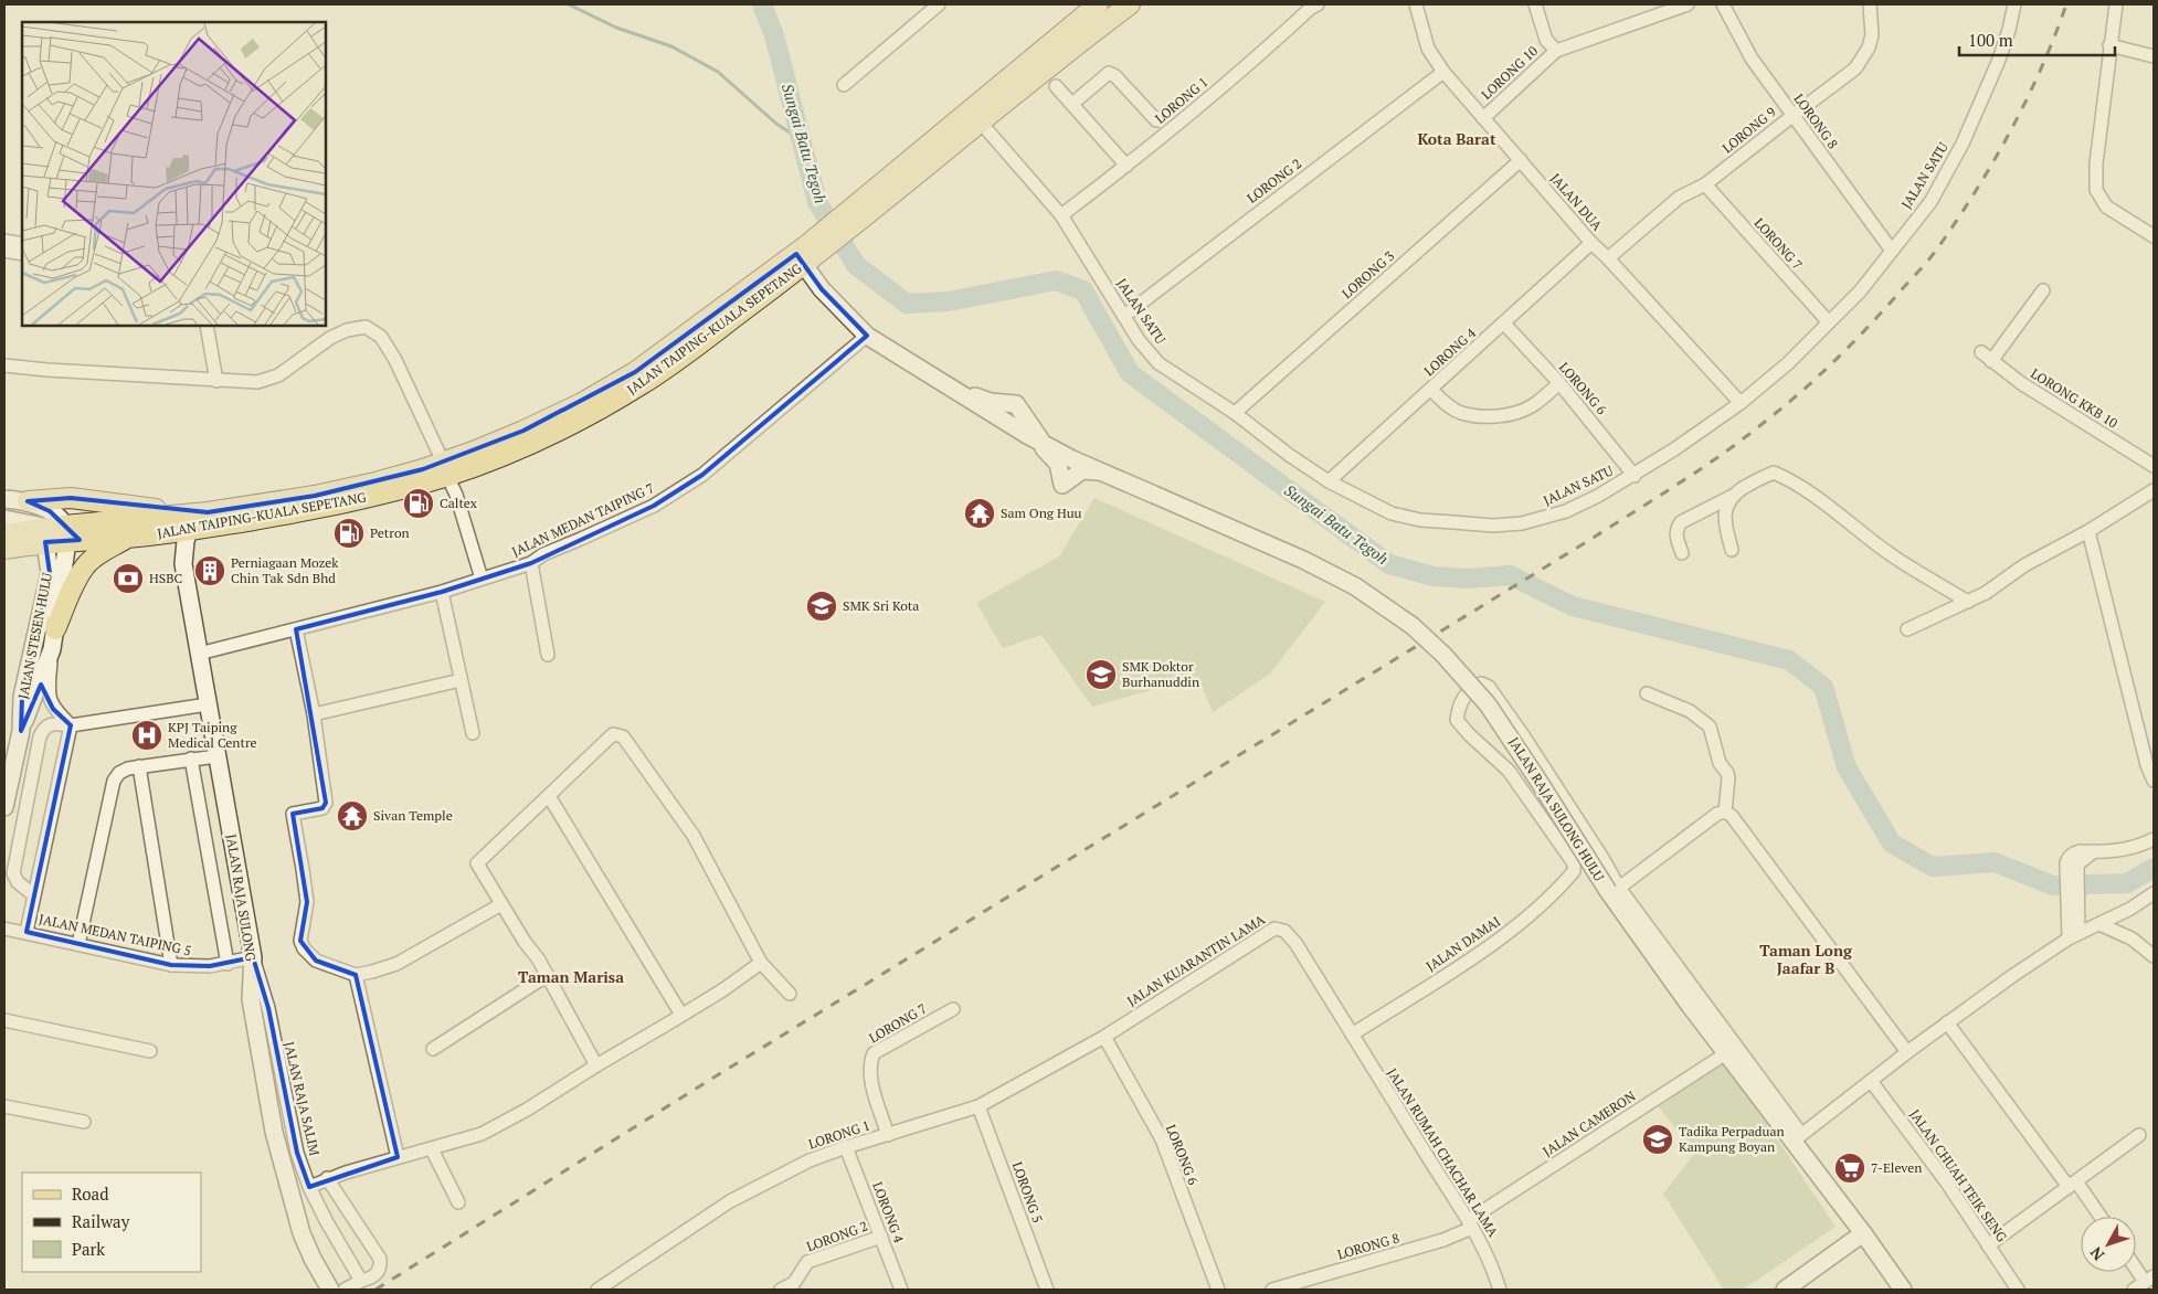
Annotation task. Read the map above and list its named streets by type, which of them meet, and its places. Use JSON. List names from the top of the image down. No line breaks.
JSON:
{"streets":{"main road":["JALAN TAIPING-KUALA SEPETANG"],"street":["LORONG 10","LORONG 1","LORONG 8","LORONG 9","JALAN SATU","LORONG 2","JALAN DUA","LORONG 7","LORONG 3","LORONG 4","LORONG 6","LORONG KKB 10","JALAN MEDAN TAIPING 7","JALAN STESEN HULU","JALAN RAJA SULONG HULU","JALAN RAJA SULONG","JALAN MEDAN TAIPING 5","JALAN DAMAI","JALAN KUARANTIN LAMA","JALAN RAJA SALIM","JALAN CAMERON","JALAN RUMAH CHACHAR LAMA","JALAN CHUAH TEIK SENG","LORONG 5"]},"crossings":[["LORONG 10","JALAN DUA"],["LORONG 1","JALAN SATU"],["LORONG 1","LORONG 7"],["LORONG 1","LORONG 4"],["LORONG 1","LORONG 6"],["LORONG 1","JALAN KUARANTIN LAMA"],["LORONG 1","LORONG 5"],["LORONG 8","LORONG 9"],["LORONG 8","JALAN SATU"],["LORONG 8","JALAN CAMERON"],["LORONG 8","JALAN RUMAH CHACHAR LAMA"],["LORONG 9","JALAN DUA"],["LORONG 9","LORONG 7"],["JALAN SATU","LORONG 2"],["JALAN SATU","JALAN DUA"],["JALAN SATU","LORONG 7"],["JALAN SATU","LORONG 3"],["JALAN SATU","JALAN TAIPING-KUALA SEPETANG"],["JALAN SATU","LORONG 4"],["JALAN SATU","LORONG 6"],["LORONG 2","JALAN DUA"],["LORONG 2","LORONG 4"],["JALAN DUA","LORONG 3"],["JALAN DUA","LORONG 4"],["JALAN TAIPING-KUALA SEPETANG","JALAN STESEN HULU"],["JALAN TAIPING-KUALA SEPETANG","JALAN RAJA SULONG"],["LORONG 4","LORONG 6"],["LORONG 6","JALAN KUARANTIN LAMA"],["JALAN MEDAN TAIPING 7","JALAN RAJA SULONG"],["JALAN RAJA SULONG HULU","JALAN DAMAI"],["JALAN RAJA SULONG HULU","JALAN CAMERON"],["JALAN RAJA SULONG","JALAN MEDAN TAIPING 5"],["JALAN RAJA SULONG","JALAN RAJA SALIM"],["JALAN MEDAN TAIPING 5","JALAN RAJA SALIM"],["JALAN DAMAI","JALAN KUARANTIN LAMA"],["JALAN DAMAI","JALAN RUMAH CHACHAR LAMA"],["JALAN KUARANTIN LAMA","JALAN RUMAH CHACHAR LAMA"],["JALAN CAMERON","JALAN RUMAH CHACHAR LAMA"]],"districts":["Kota Barat","Taman Long Jaafar B","Taman Marisa"],"water":["Sungai Batu Tegoh"],"places":{"fuel station":["Caltex","Petron"],"temple":["Sam Ong Huu","Sivan Temple"],"building":["Perniagaan Mozek Chin Tak Sdn Bhd"],"bank":["HSBC"],"school or university":["SMK Sri Kota","SMK Doktor Burhanuddin","Tadika Perpaduan Kampung Boyan"],"hospital":["KPJ Taiping Medical Centre"],"supermarket":["7-Eleven"]},"legend":["Road","Railway","Park"],"scale_bar":"100 m","north":"bottom left"}
